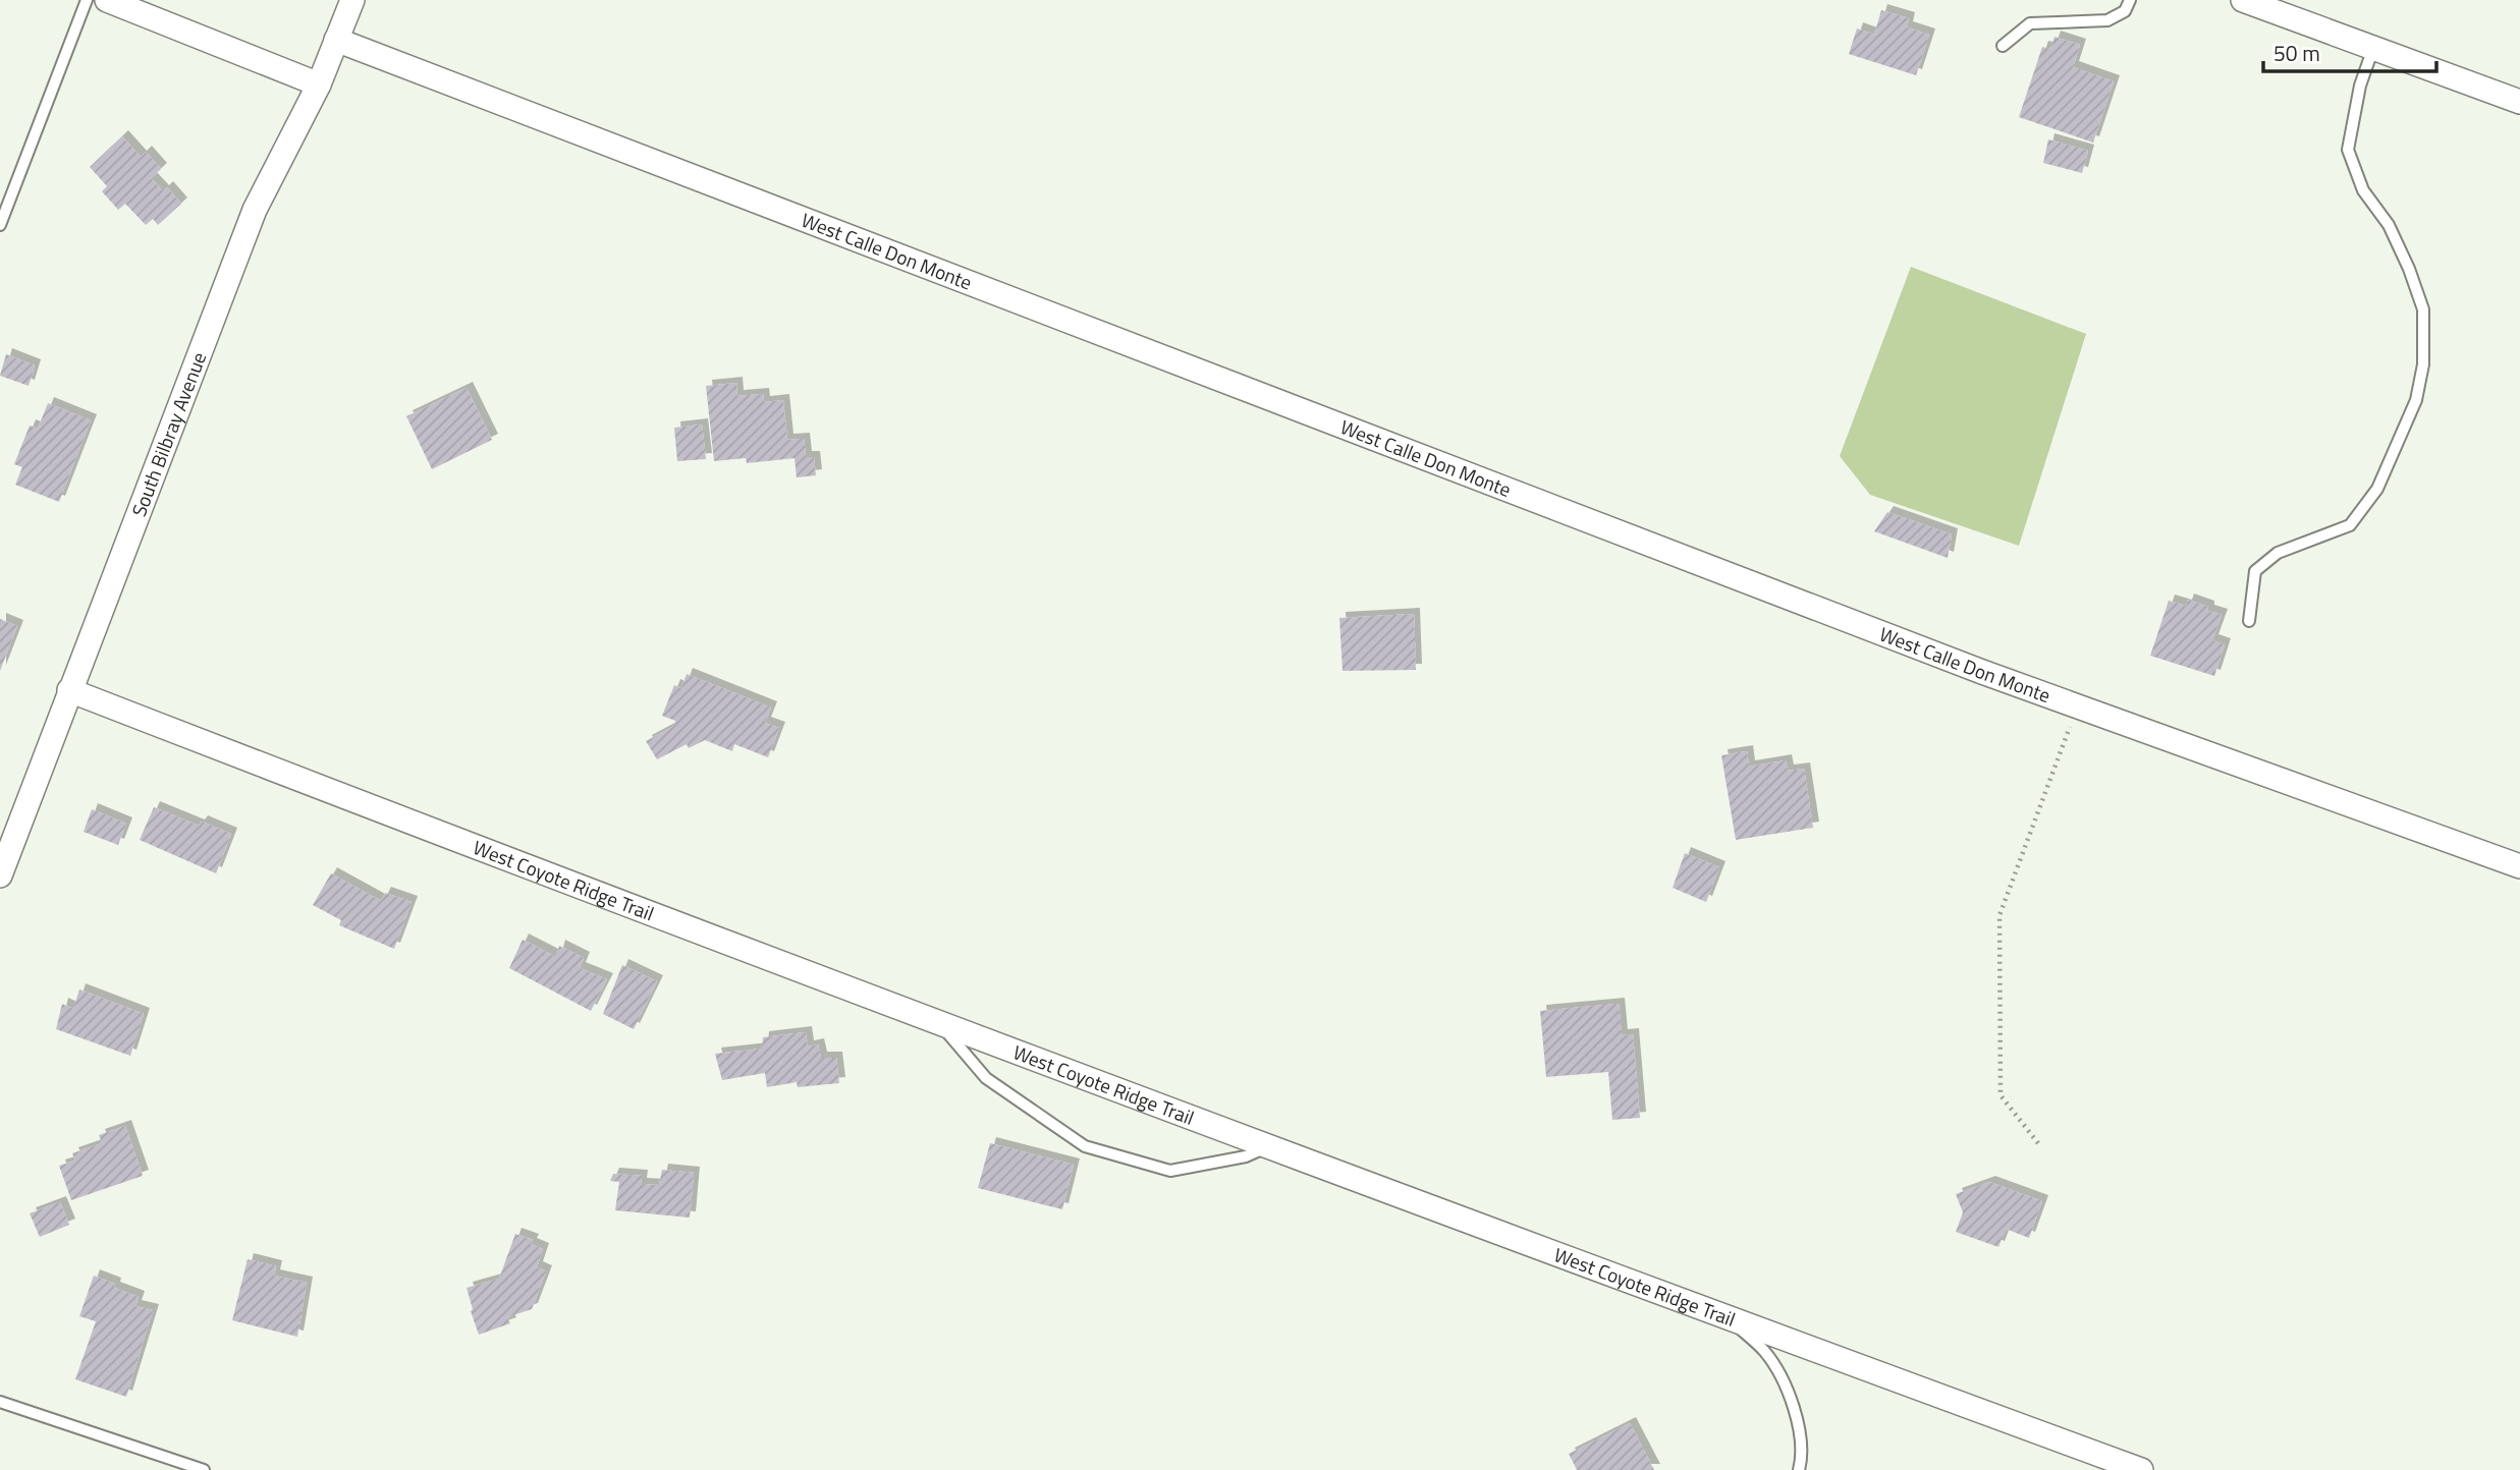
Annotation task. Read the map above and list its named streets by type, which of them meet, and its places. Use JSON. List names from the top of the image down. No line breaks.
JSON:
{"streets":{"street":["West Calle Don Monte","South Bilbray Avenue","West Coyote Ridge Trail"]},"crossings":[["West Calle Don Monte","South Bilbray Avenue"],["South Bilbray Avenue","West Coyote Ridge Trail"]],"scale_bar":"50 m"}
